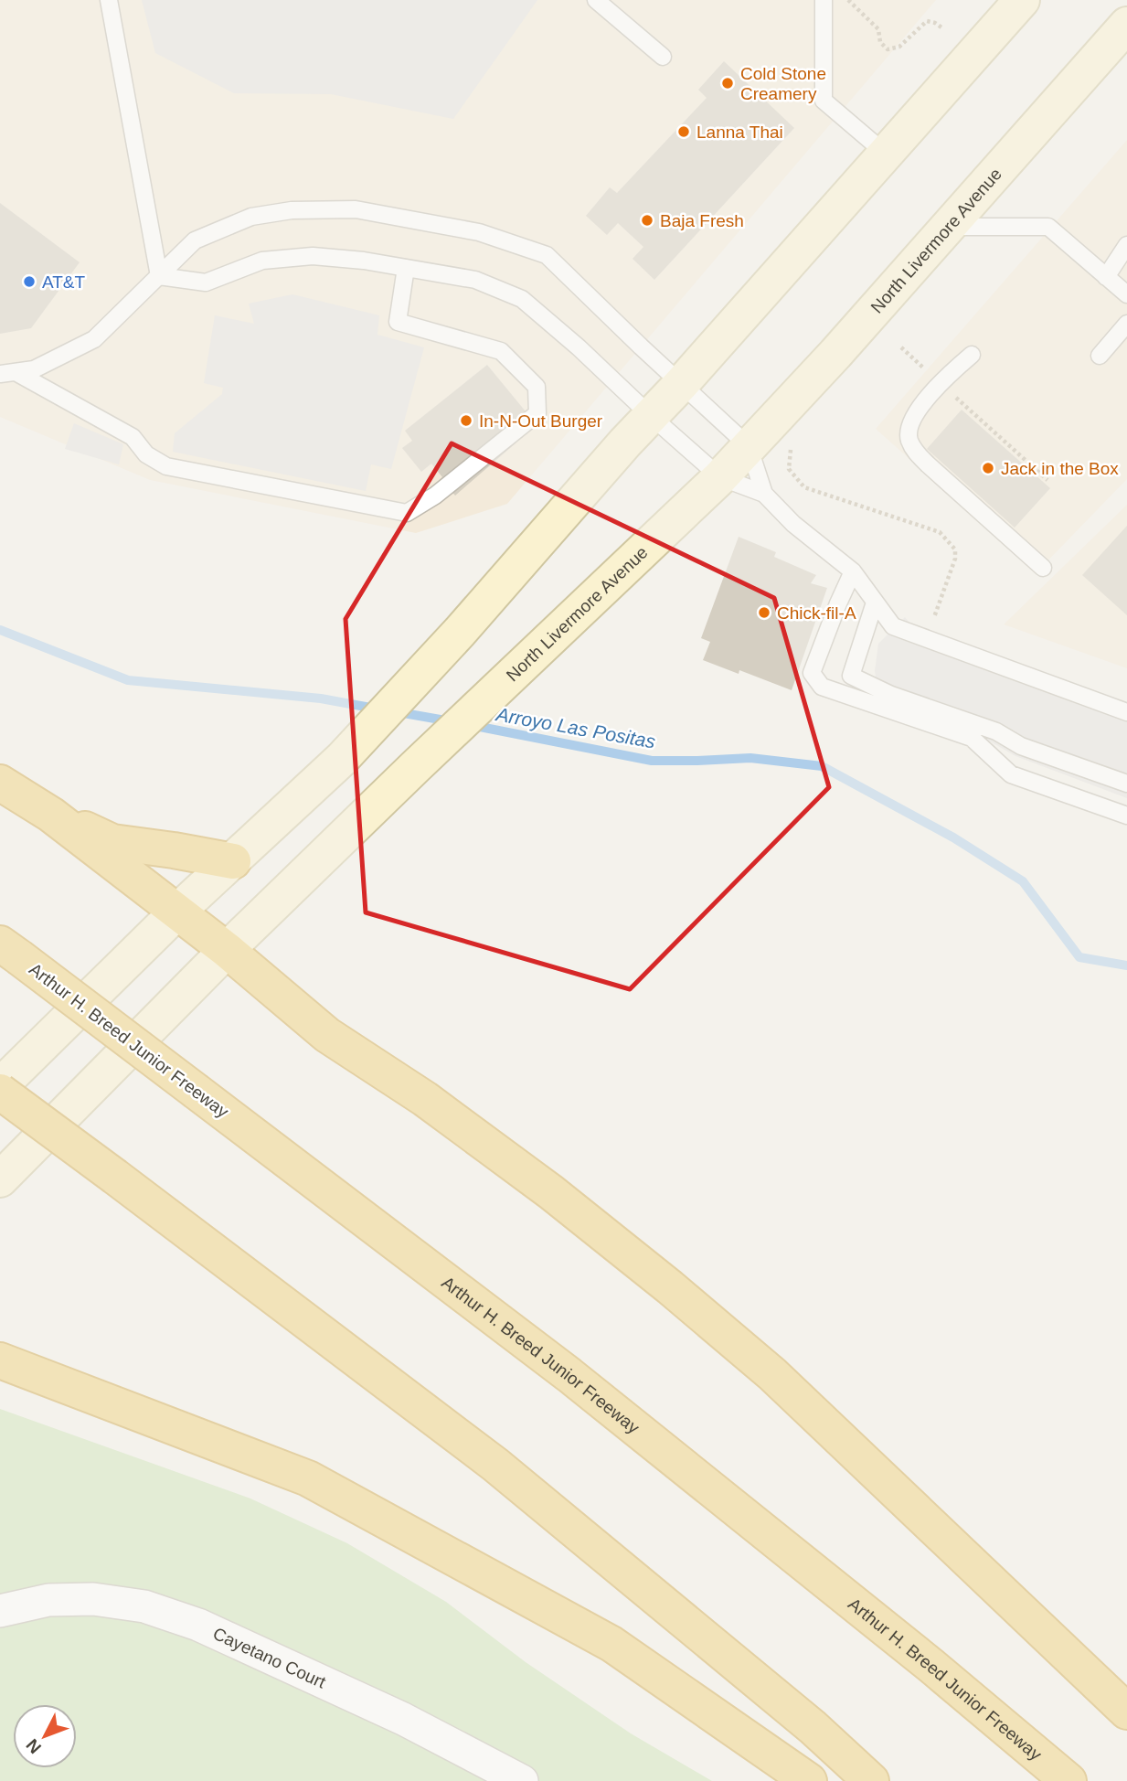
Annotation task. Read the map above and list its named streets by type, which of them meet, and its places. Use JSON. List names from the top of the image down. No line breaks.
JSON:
{"streets":{"highway":["Arthur H. Breed Junior Freeway"],"main road":["North Livermore Avenue"],"street":["Cayetano Court"]},"water":["Arroyo Las Positas"],"places":["Cold Stone Creamery","Lanna Thai","Baja Fresh","AT&T","In-N-Out Burger","Jack in the Box","Chick-fil-A"],"north":"bottom left"}
